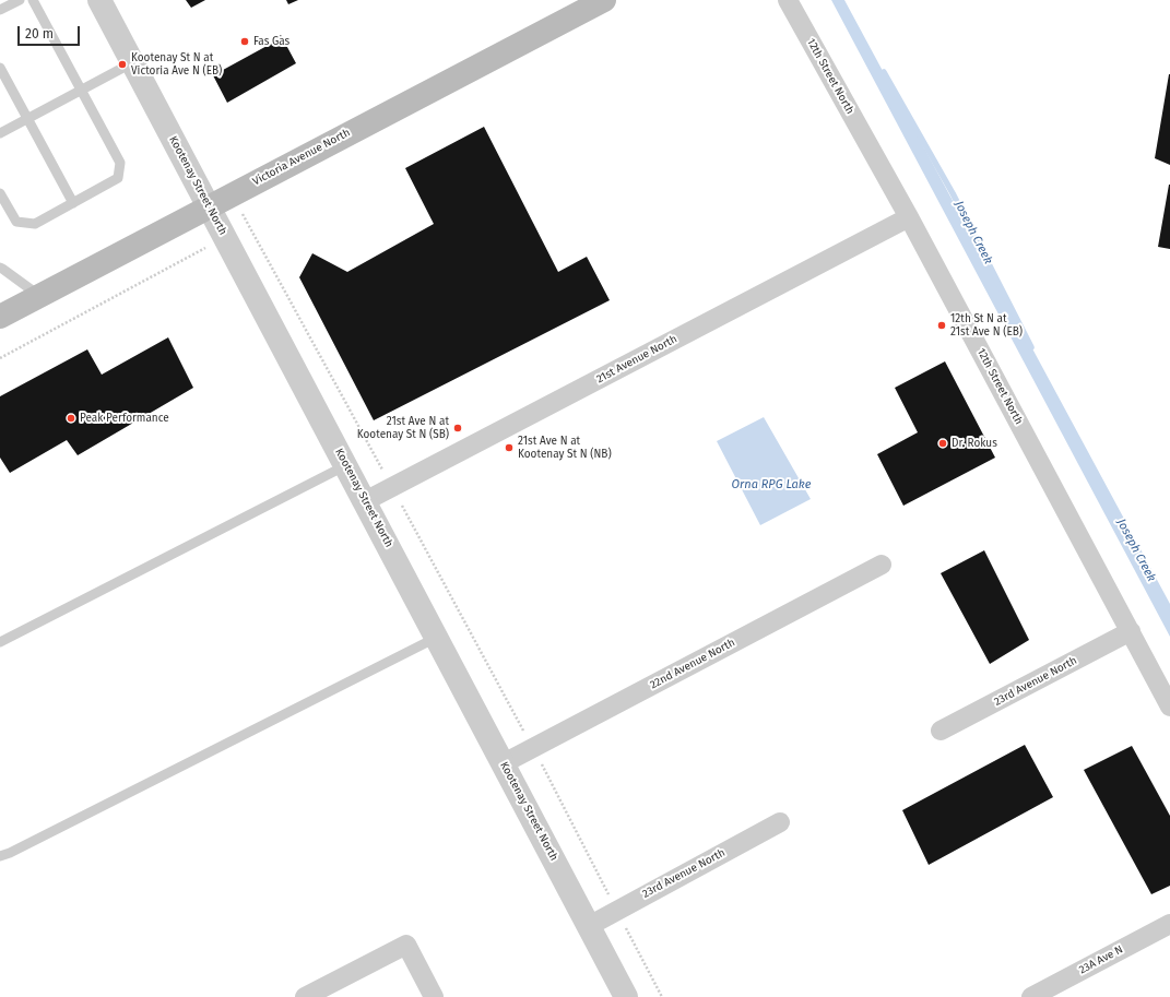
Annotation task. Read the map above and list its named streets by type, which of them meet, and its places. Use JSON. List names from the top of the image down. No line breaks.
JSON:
{"streets":{"main road":["Victoria Avenue North"],"street":["12th Street North","Kootenay Street North","21st Avenue North","22nd Avenue North","23rd Avenue North","23A Ave N"]},"crossings":[["12th Street North","21st Avenue North"],["12th Street North","23rd Avenue North"],["Victoria Avenue North","Kootenay Street North"],["Kootenay Street North","21st Avenue North"],["Kootenay Street North","22nd Avenue North"],["Kootenay Street North","23rd Avenue North"]],"water":["Joseph Creek","Orna RPG Lake"],"places":["Fas Gas","Kootenay St N at Victoria Ave N (EB)","12th St N at 21st Ave N (EB)","Peak Performance","21st Ave N at Kootenay St N (SB)","Dr. Rokus","21st Ave N at Kootenay St N (NB)"],"scale_bar":"20 m"}
